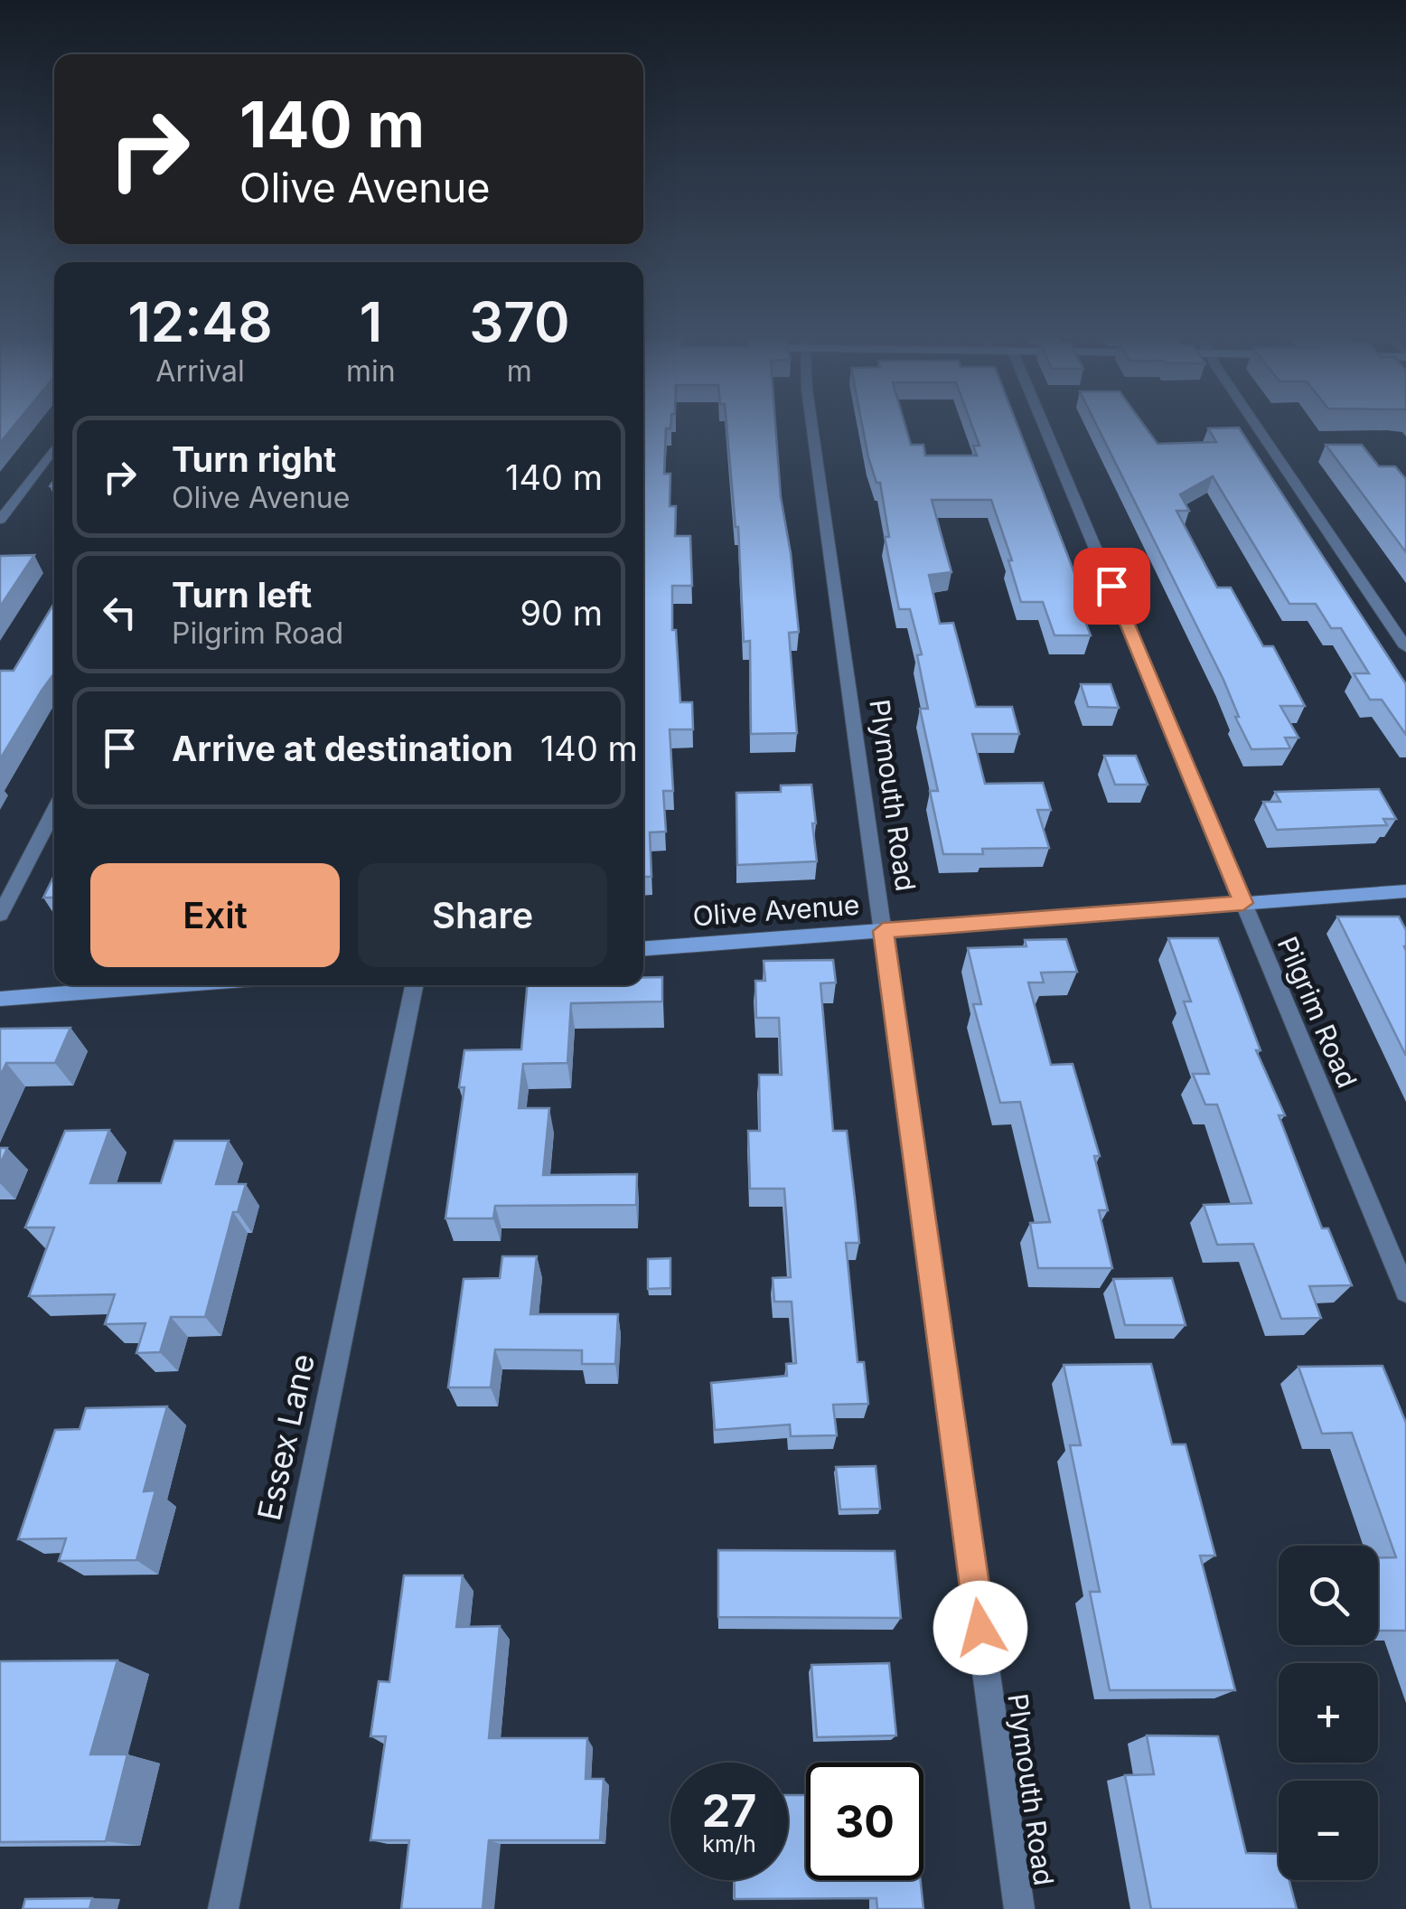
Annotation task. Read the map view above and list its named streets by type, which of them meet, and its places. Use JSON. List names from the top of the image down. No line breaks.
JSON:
{"streets":{"street":["Plymouth Road","Olive Avenue","Pilgrim Road","Essex Lane"]},"crossings":[["Plymouth Road","Olive Avenue"],["Olive Avenue","Pilgrim Road"]],"page":{"turn":["140 m","Olive Avenue"],"eta":["12:48","Arrival","1","min","370","m"],"list":[{"name":"Turn right","note":"Olive Avenue","value":"140 m"},{"name":"Turn left","note":"Pilgrim Road","value":"90 m"},{"name":"Arrive at destination","value":"140 m"}],"buttons":["Exit","Share"],"map_buttons":["+","−"],"speed":"27 km/h","limit":"30"}}
